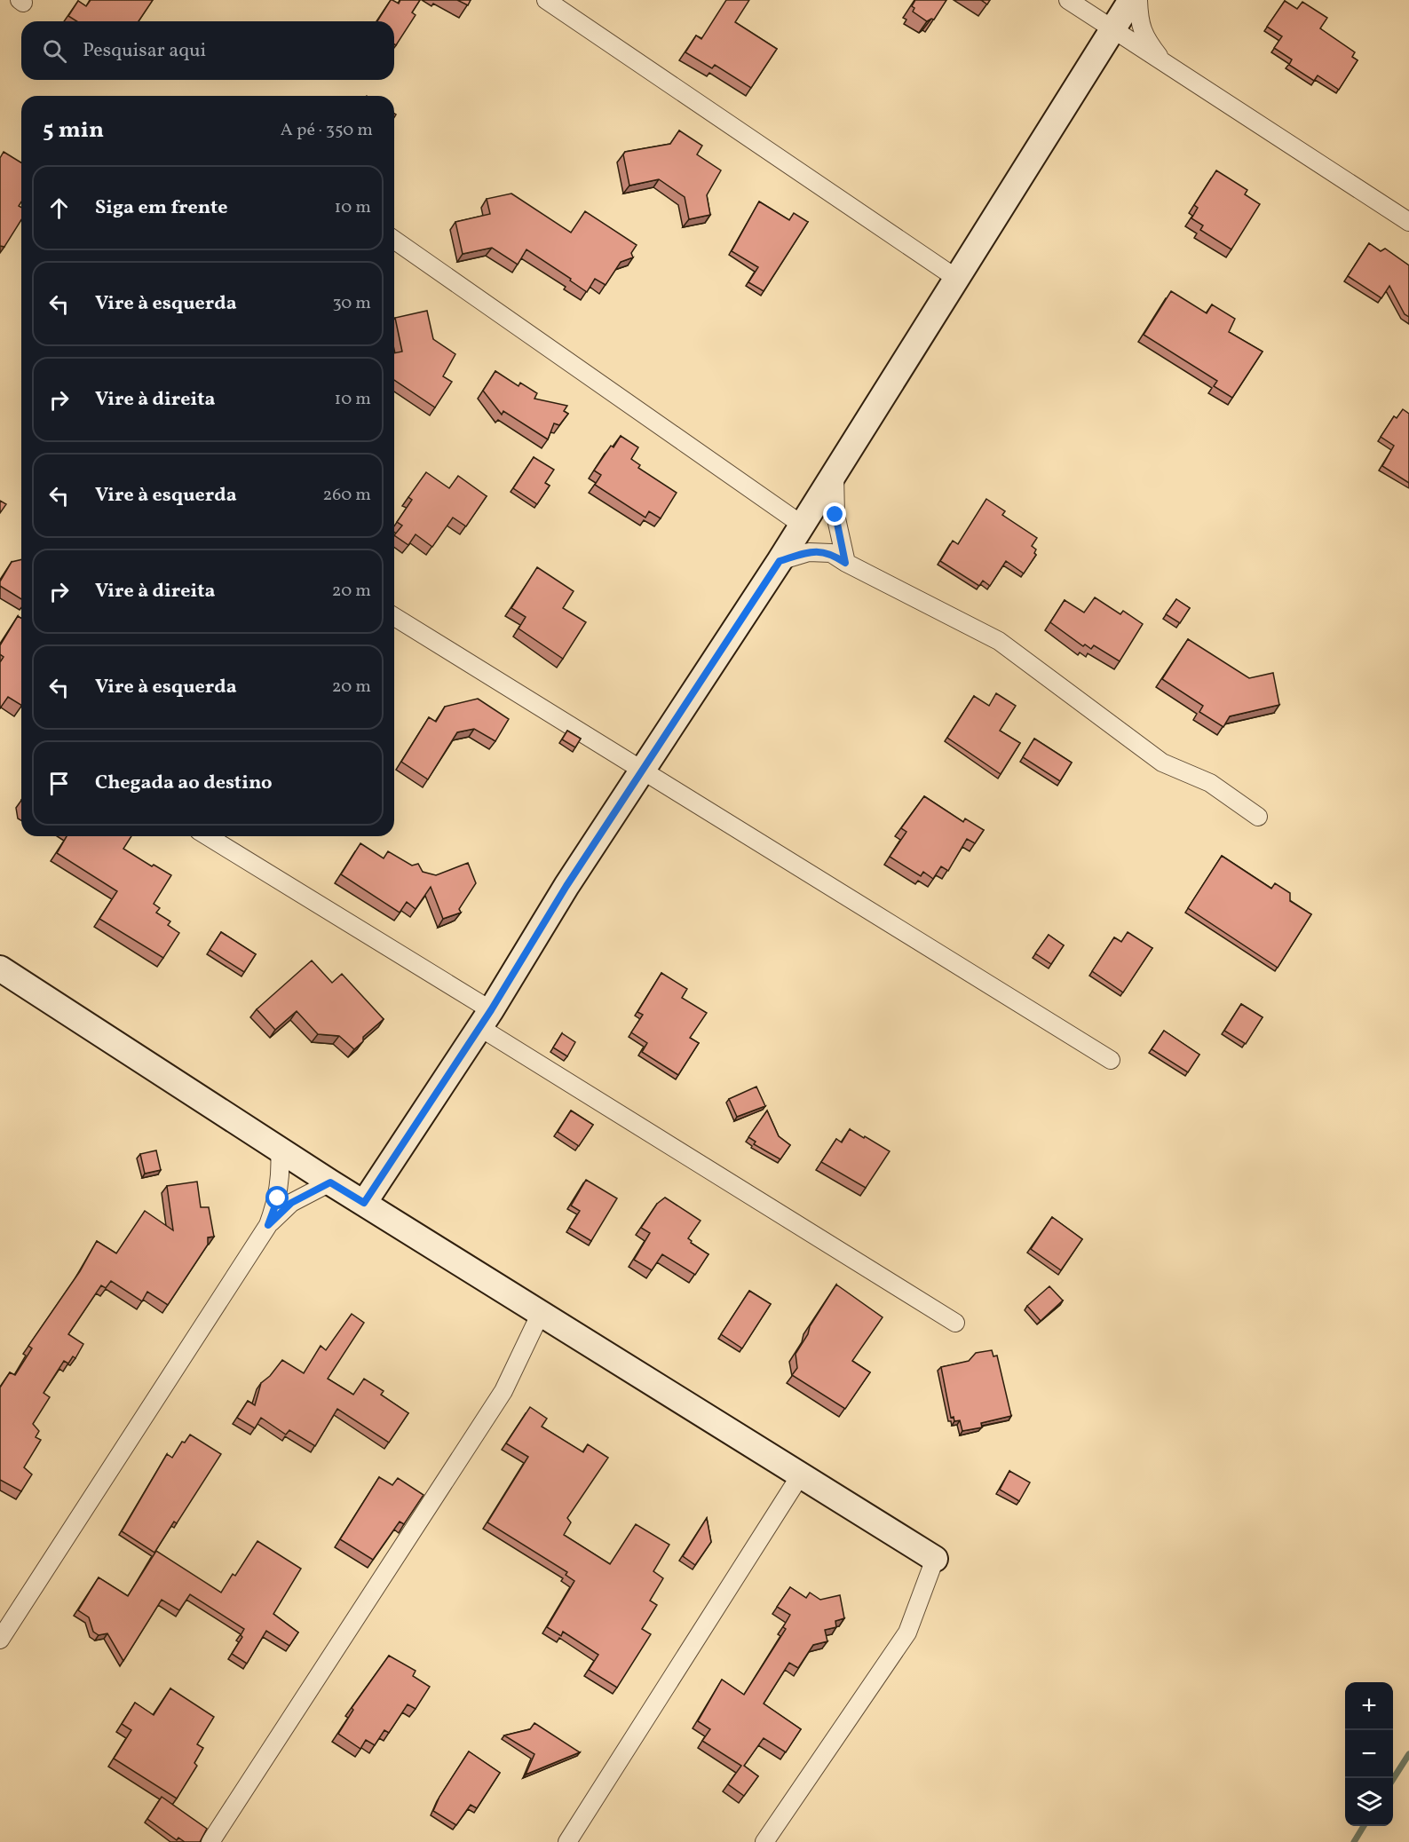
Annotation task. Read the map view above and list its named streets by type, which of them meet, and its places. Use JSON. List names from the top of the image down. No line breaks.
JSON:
{"page":{"search":"Pesquisar aqui","heading":["5 min","A pé · 350 m"],"list":[["Siga em frente","10 m"],["Vire à esquerda","30 m"],["Vire à direita","10 m"],["Vire à esquerda","260 m"],["Vire à direita","20 m"],["Vire à esquerda","20 m"],"Chegada ao destino"],"map_buttons":["+","−"]}}
